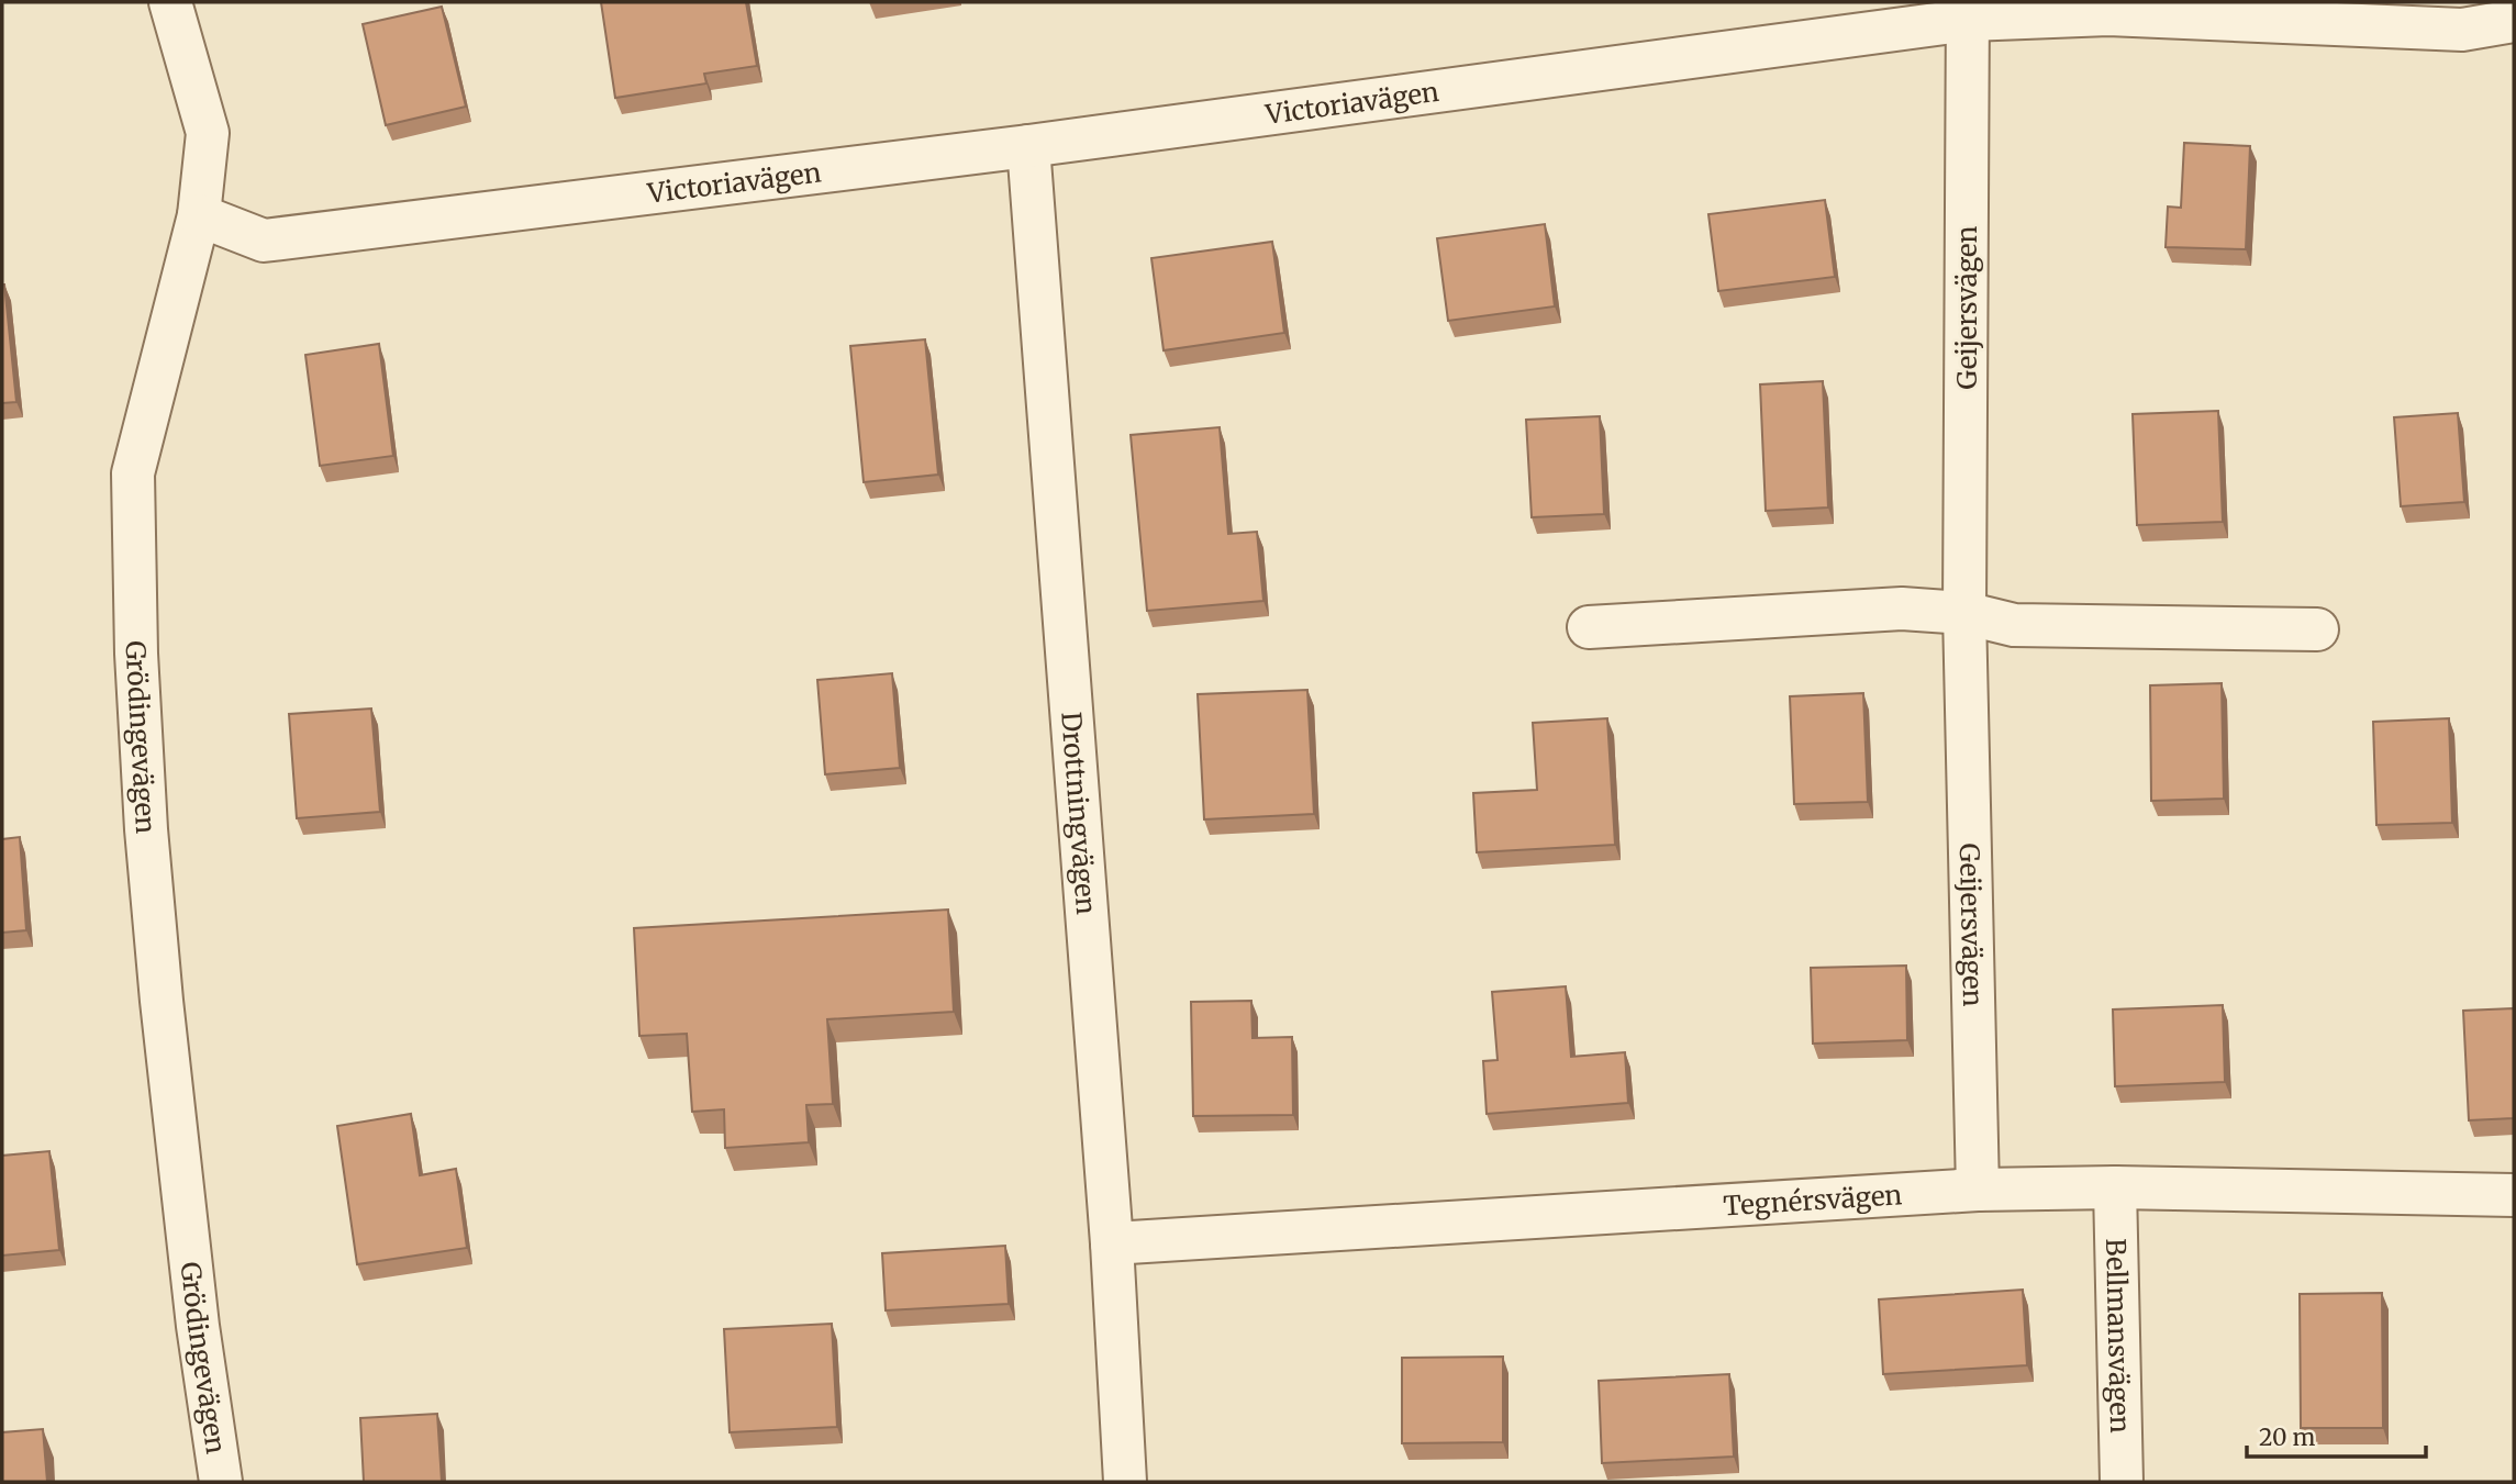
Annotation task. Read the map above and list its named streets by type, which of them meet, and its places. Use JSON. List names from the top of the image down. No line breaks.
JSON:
{"streets":{"street":["Victoriavägen","Geijersvägen","Grödingevägen","Drottningvägen","Tegnérsvägen","Bellmansvägen"]},"crossings":[["Victoriavägen","Geijersvägen"],["Victoriavägen","Grödingevägen"],["Victoriavägen","Drottningvägen"],["Geijersvägen","Tegnérsvägen"],["Drottningvägen","Tegnérsvägen"],["Tegnérsvägen","Bellmansvägen"]],"scale_bar":"20 m"}
